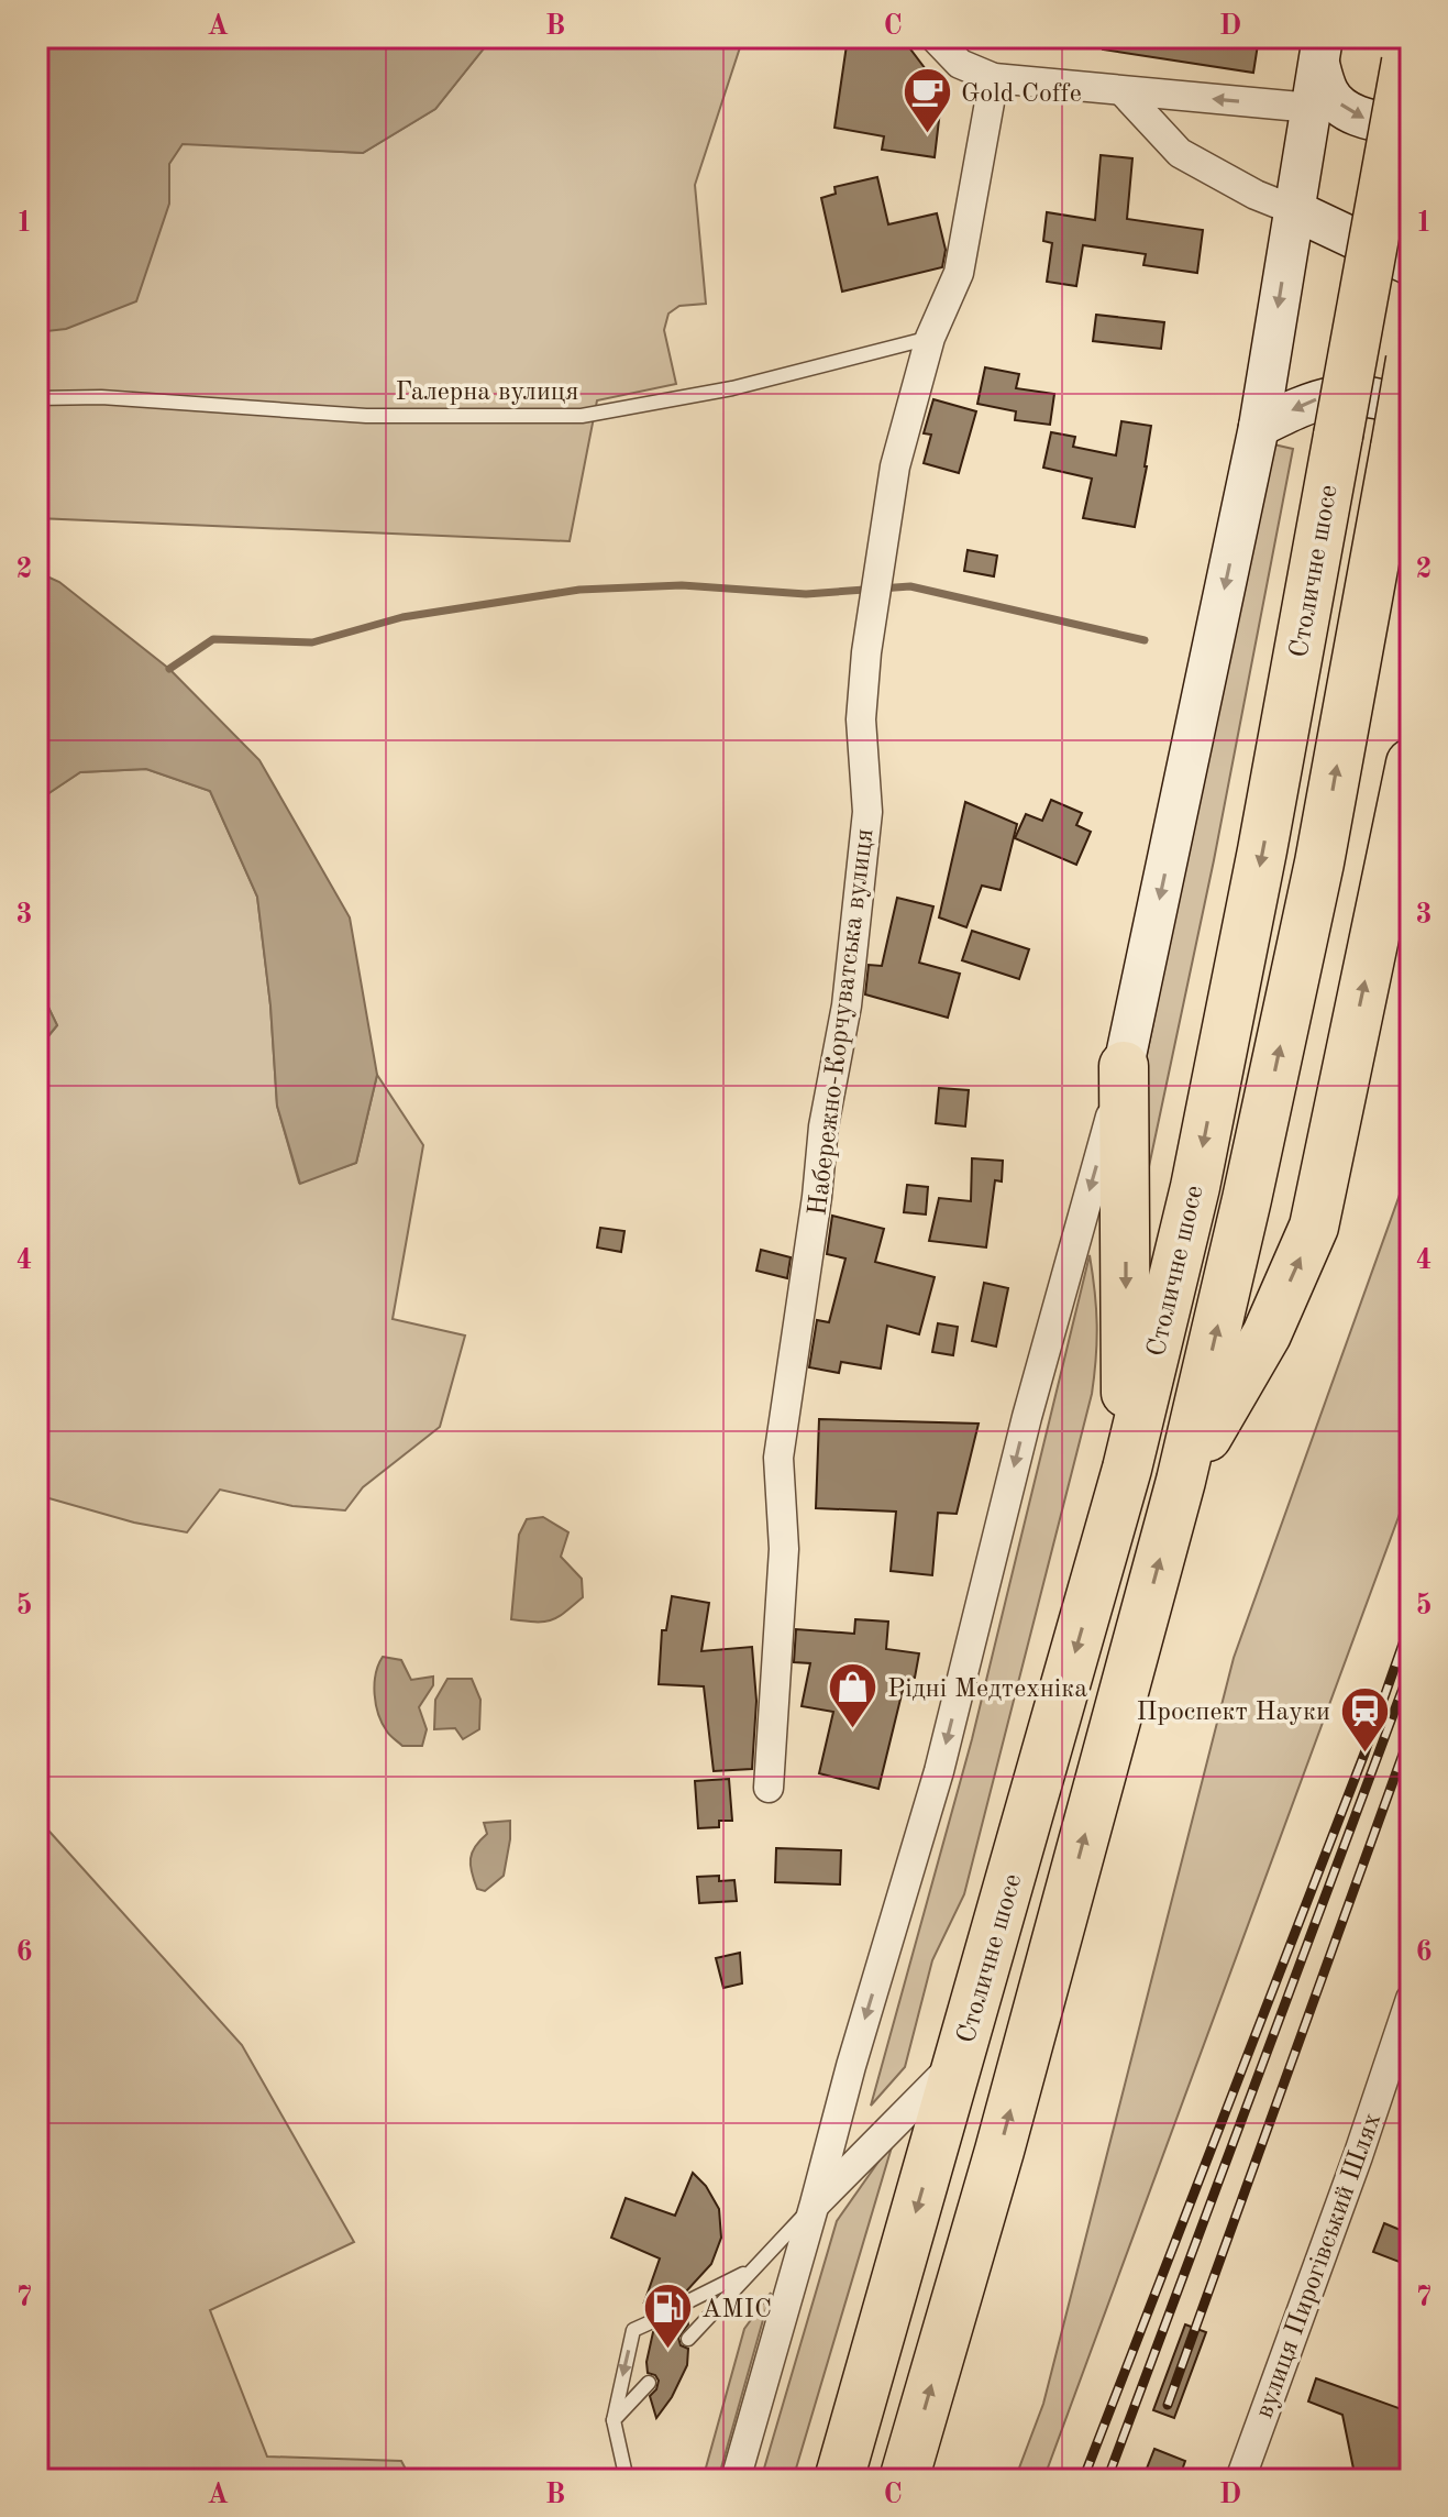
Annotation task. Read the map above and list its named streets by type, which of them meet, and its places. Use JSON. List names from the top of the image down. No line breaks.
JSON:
{"streets":{"highway":["Столичне шосе"],"street":["Набережно-Корчуватська вулиця","вулиця Пирогівський Шлях"],"lane":["Галерна вулиця"]},"crossings":[["Галерна вулиця","Набережно-Корчуватська вулиця"]],"places":{"cafe":["Gold Coffe"],"shop":["Рідні Медтехніка"],"station":["Проспект Науки"],"fuel station":["AMIC"]},"grid":{"columns":["A","B","C","D"],"rows":["1","2","3","4","5","6","7"]}}
